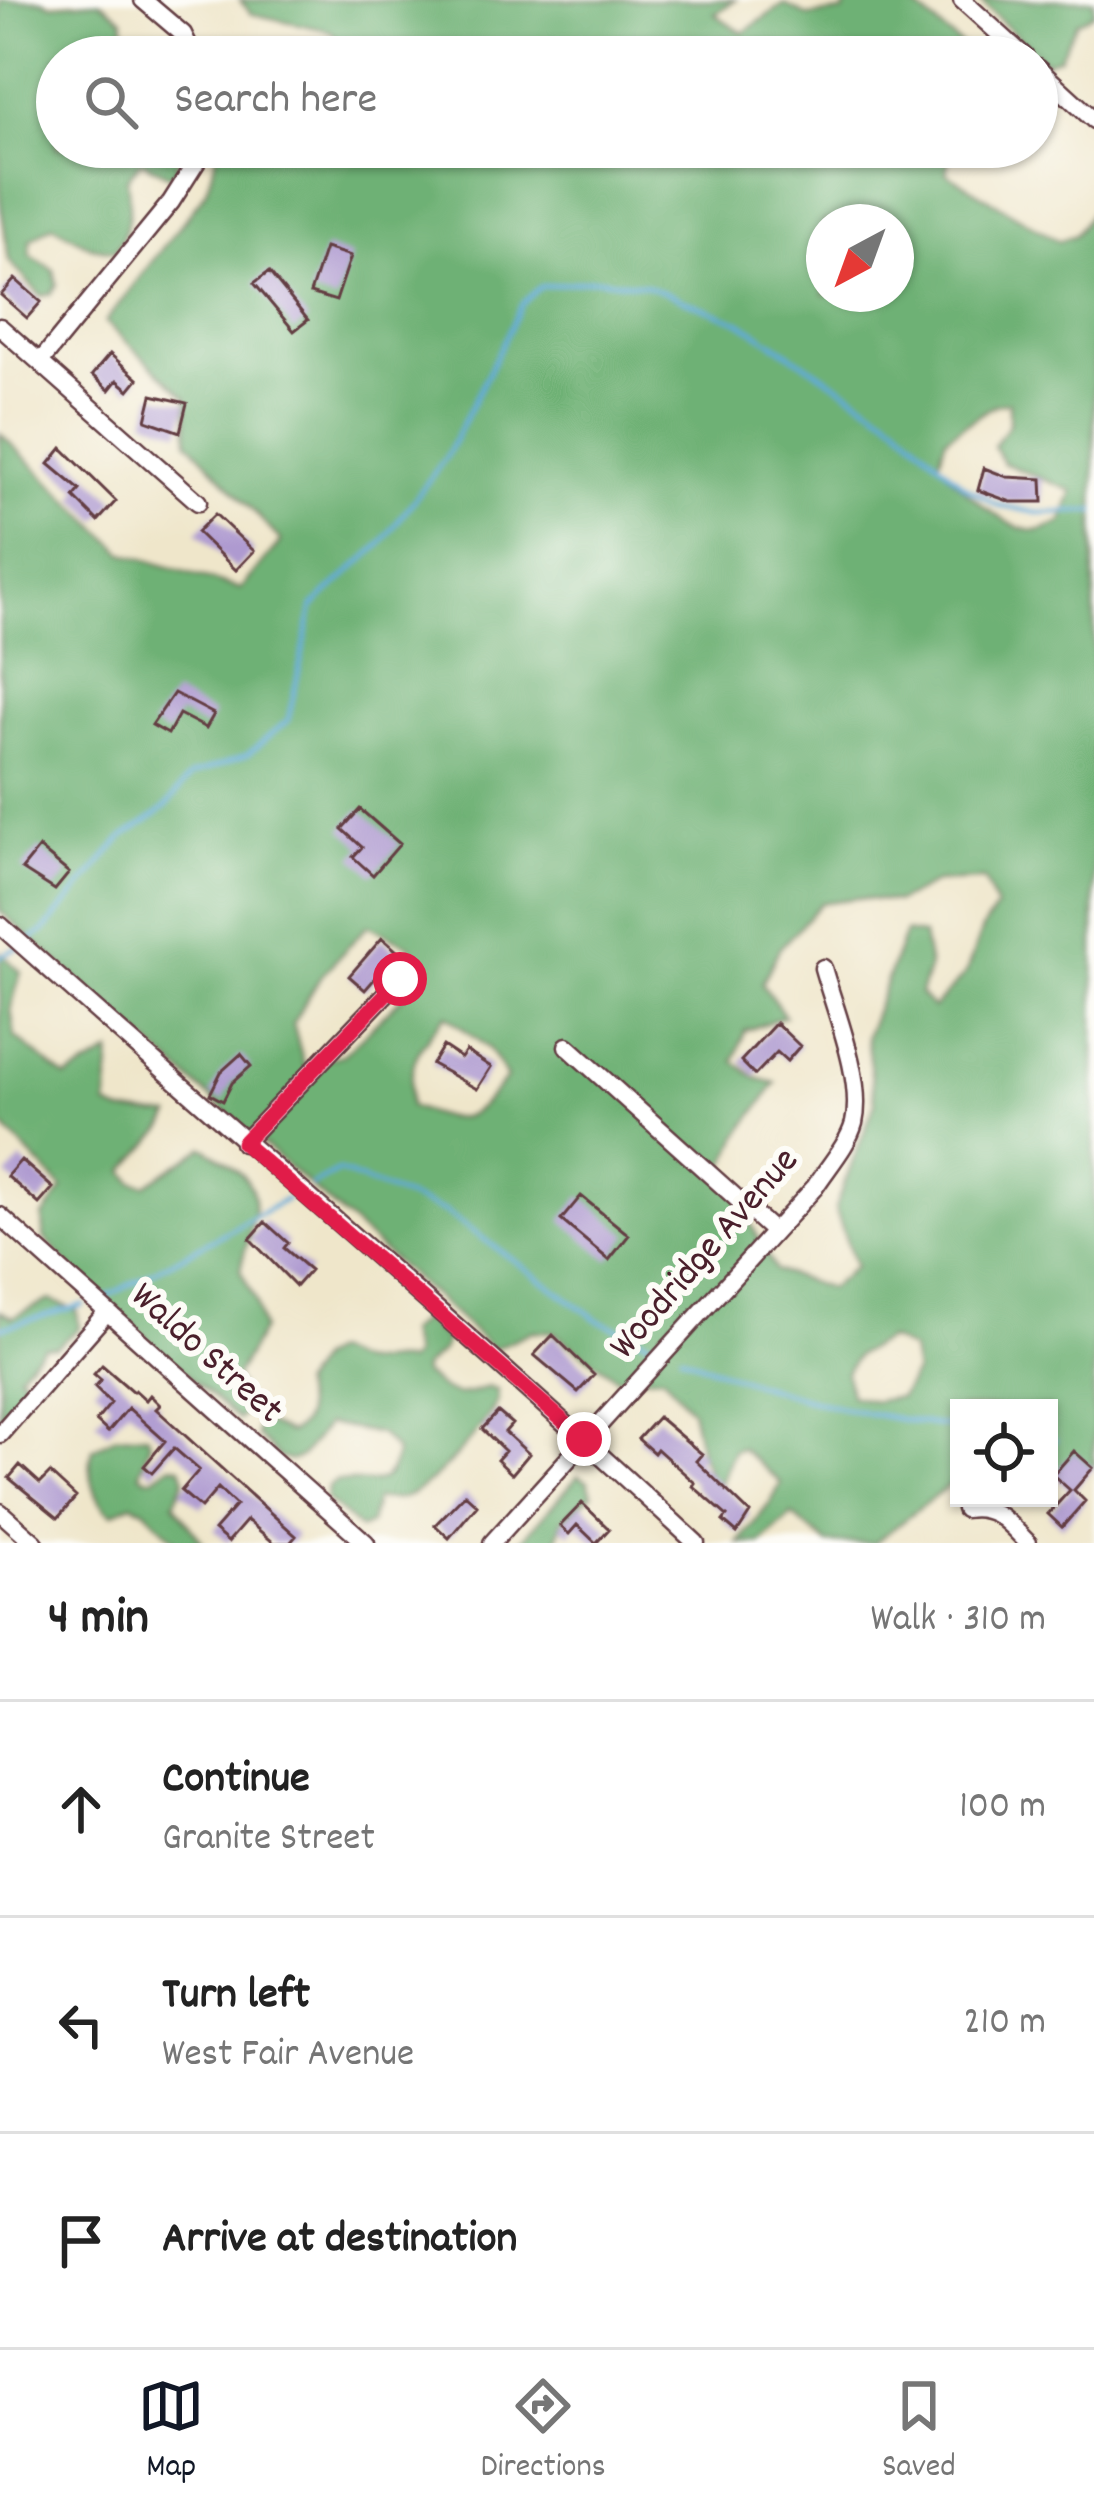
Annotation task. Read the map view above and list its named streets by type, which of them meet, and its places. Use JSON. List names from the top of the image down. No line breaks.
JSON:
{"streets":{"street":["Woodridge Avenue","Waldo Street"]},"north":"bottom left","page":{"search":"Search here","heading":["4 min","Walk · 310 m"],"list":[["Continue","Granite Street","100 m"],["Turn left","West Fair Avenue","210 m"],"Arrive at destination"],"nav":["Map","Directions","Saved"]}}
